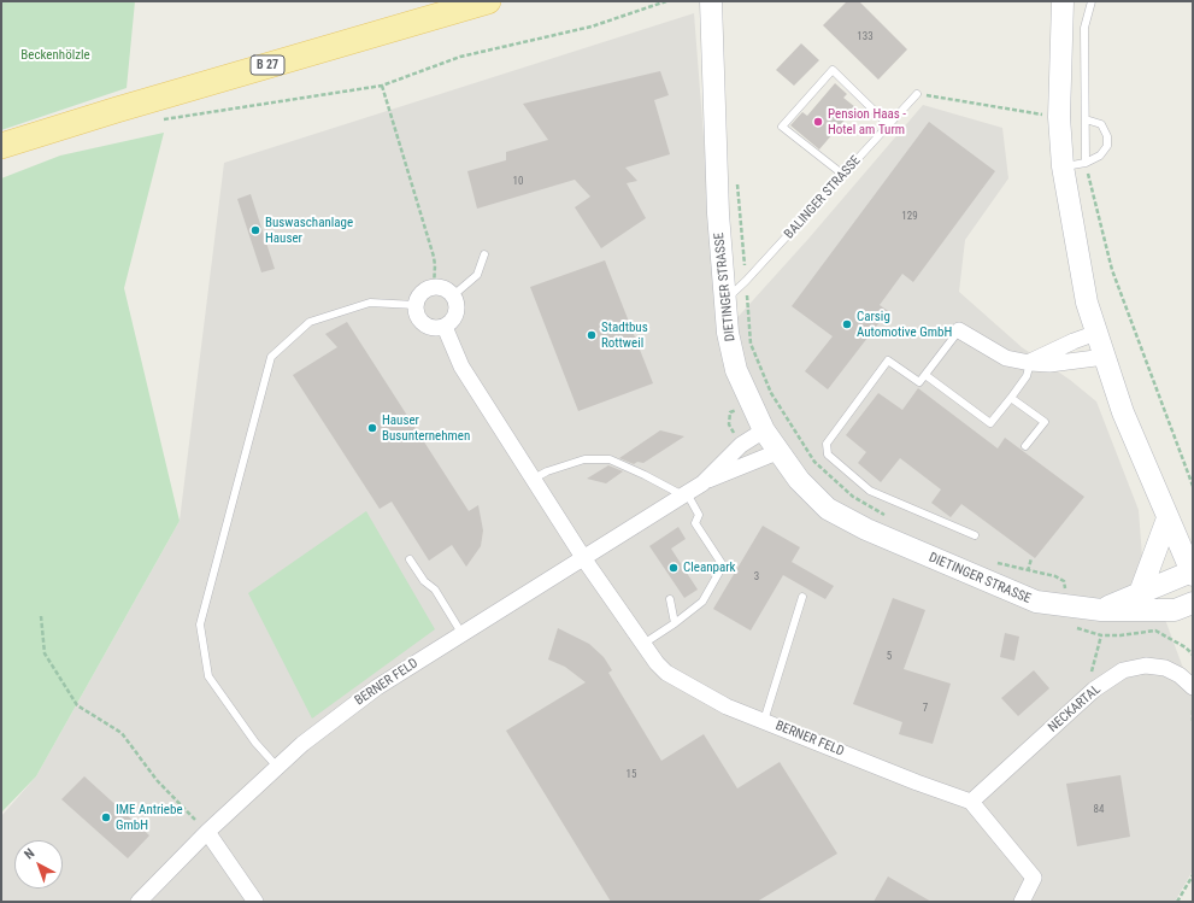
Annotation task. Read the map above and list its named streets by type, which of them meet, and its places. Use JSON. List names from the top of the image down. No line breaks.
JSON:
{"streets":{"main road":["B 27"],"street":["DIETINGER STRASSE","BERNER FELD","NECKARTAL"],"lane":["BALINGER STRASSE"]},"crossings":[["BALINGER STRASSE","DIETINGER STRASSE"],["DIETINGER STRASSE","BERNER FELD"],["BERNER FELD","NECKARTAL"]],"parks":["Beckenhölzle"],"places":["Pension Haas - Hotel am Turm","Buswaschanlage Hauser","Carsig Automotive GmbH","Stadtbus Rottweil","Hauser Busunternehmen","Cleanpark","IME Antriebe GmbH"],"house_numbers":["133","10","129","3","5","7","15","84"],"north":"top left"}
